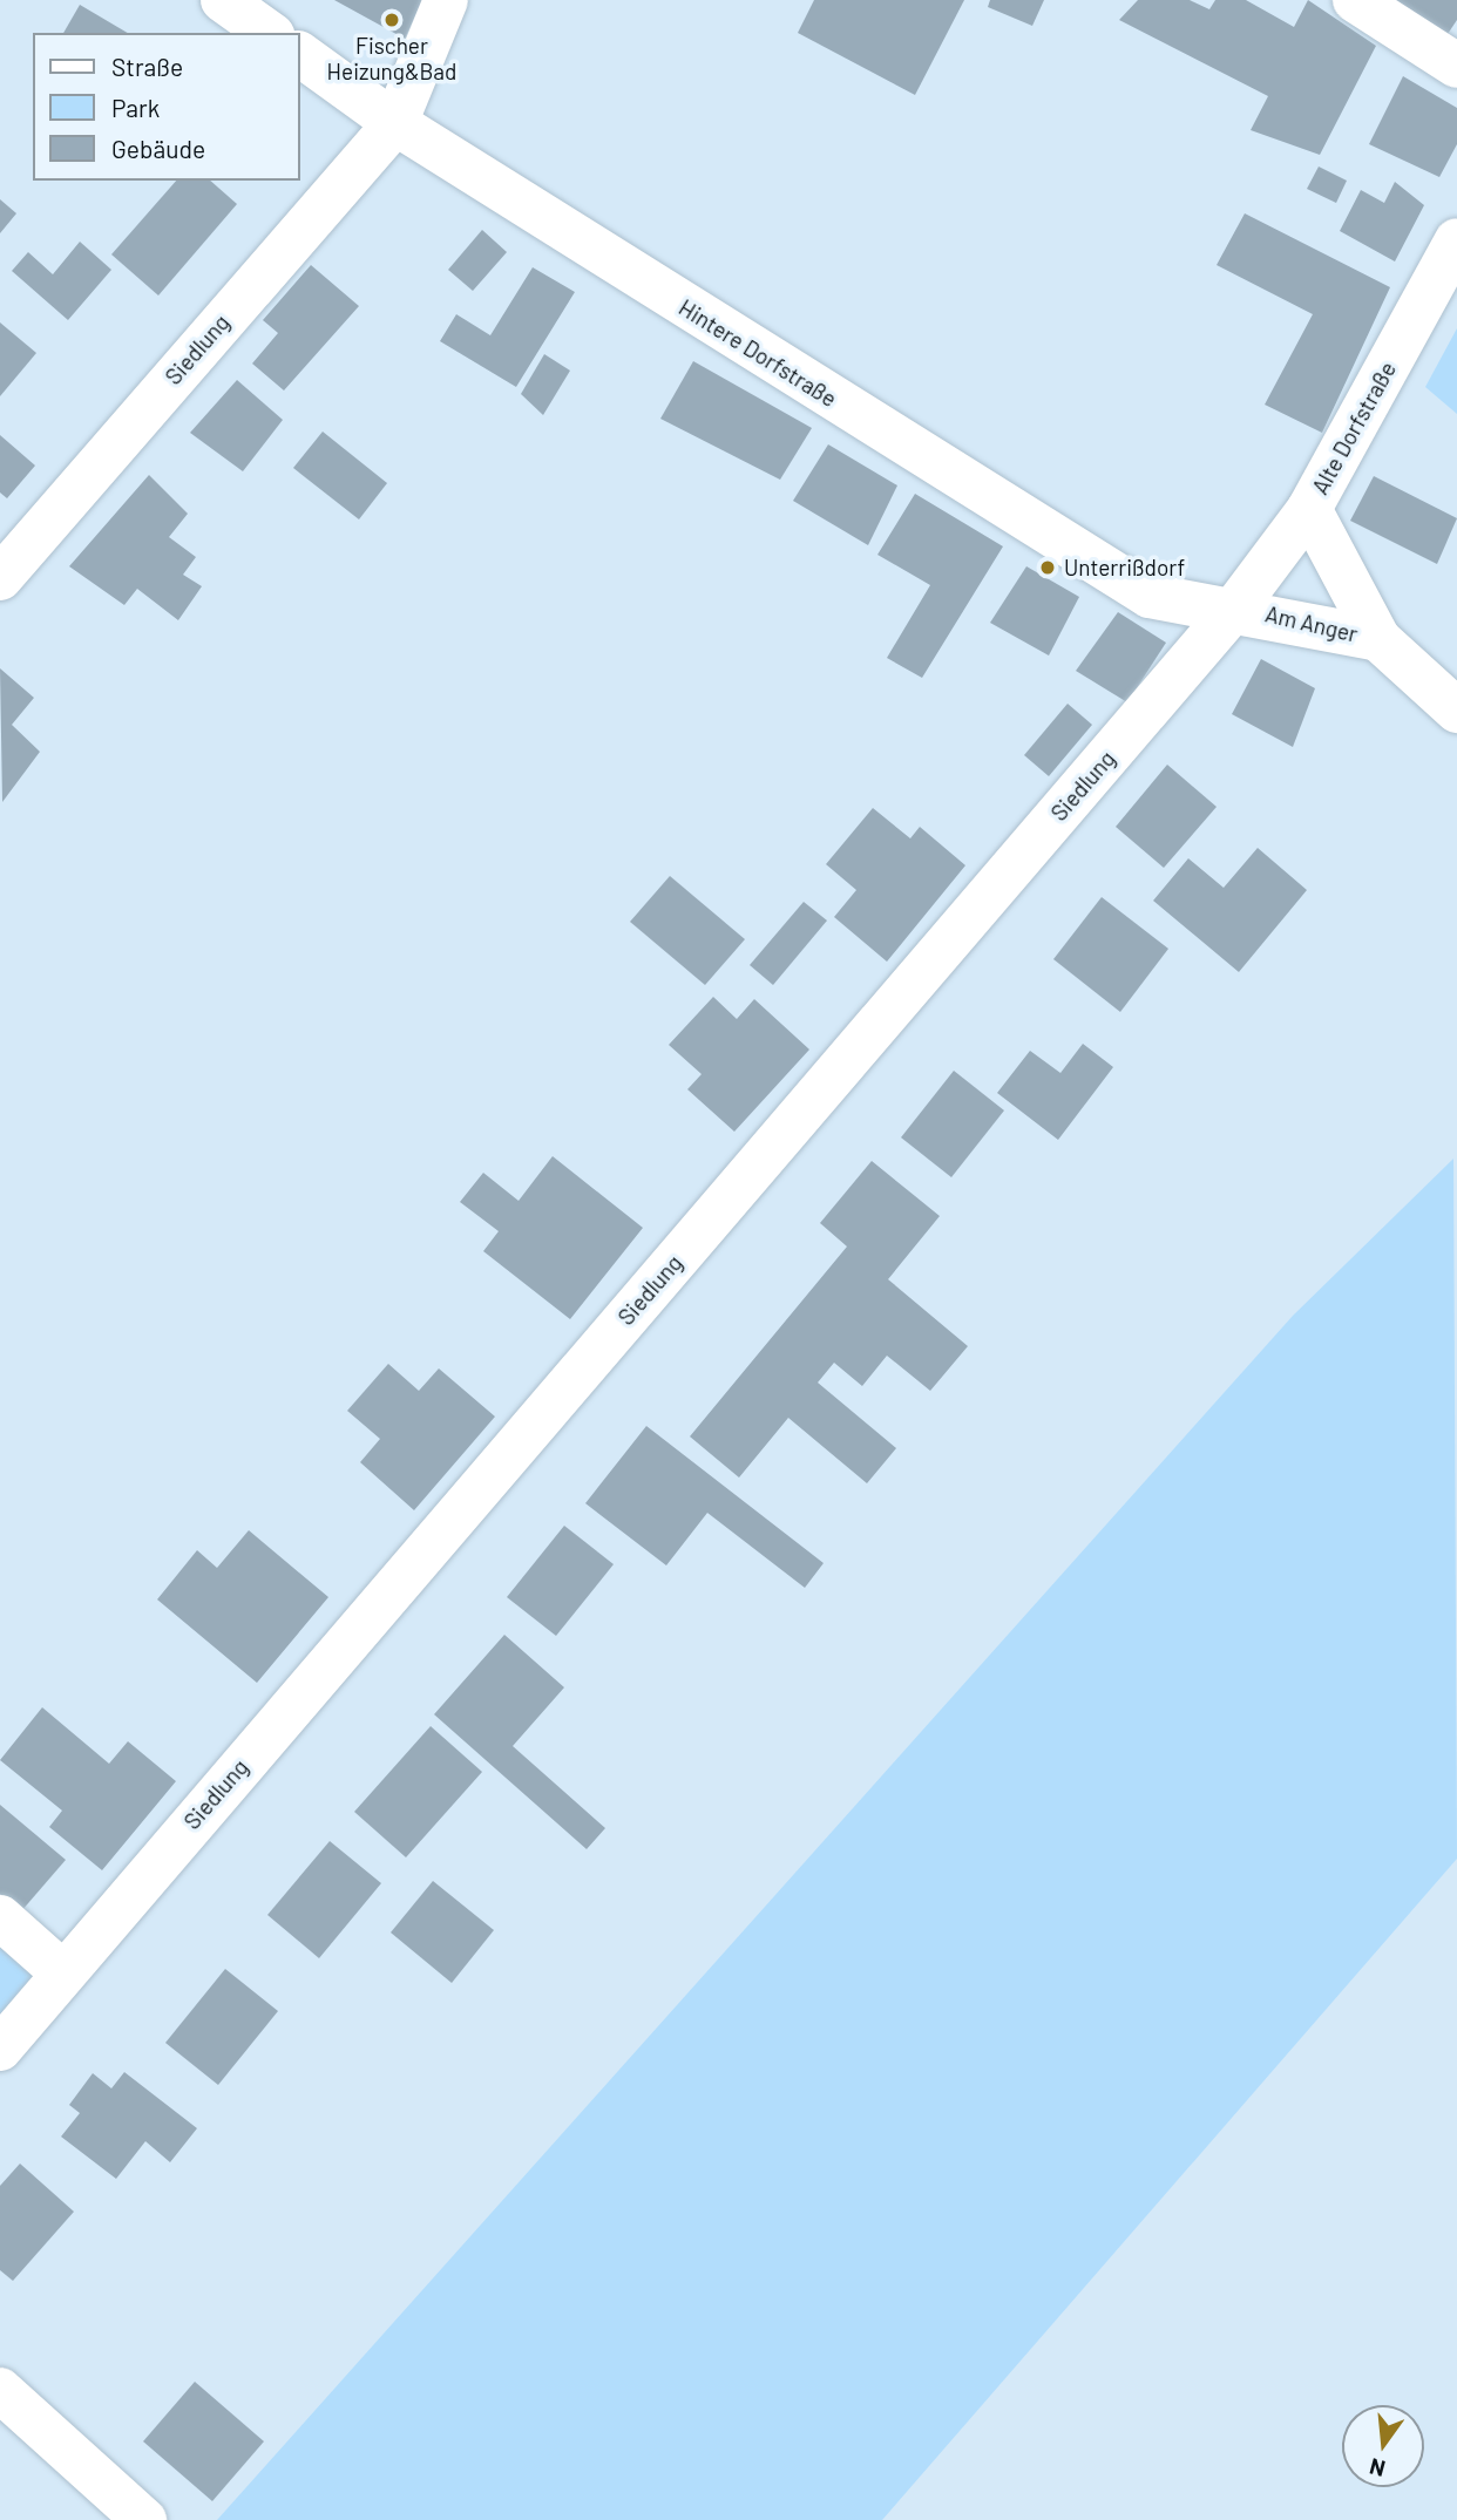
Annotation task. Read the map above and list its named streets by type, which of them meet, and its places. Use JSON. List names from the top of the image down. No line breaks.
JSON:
{"streets":{"street":["Siedlung","Hintere Dorfstraße","Alte Dorfstraße","Am Anger"]},"crossings":[["Siedlung","Hintere Dorfstraße"],["Siedlung","Alte Dorfstraße"],["Siedlung","Am Anger"],["Hintere Dorfstraße","Alte Dorfstraße"],["Hintere Dorfstraße","Am Anger"],["Alte Dorfstraße","Am Anger"]],"places":["Fischer Heizung&Bad","Unterrißdorf"],"legend":["Straße","Park","Gebäude"],"north":"bottom"}
